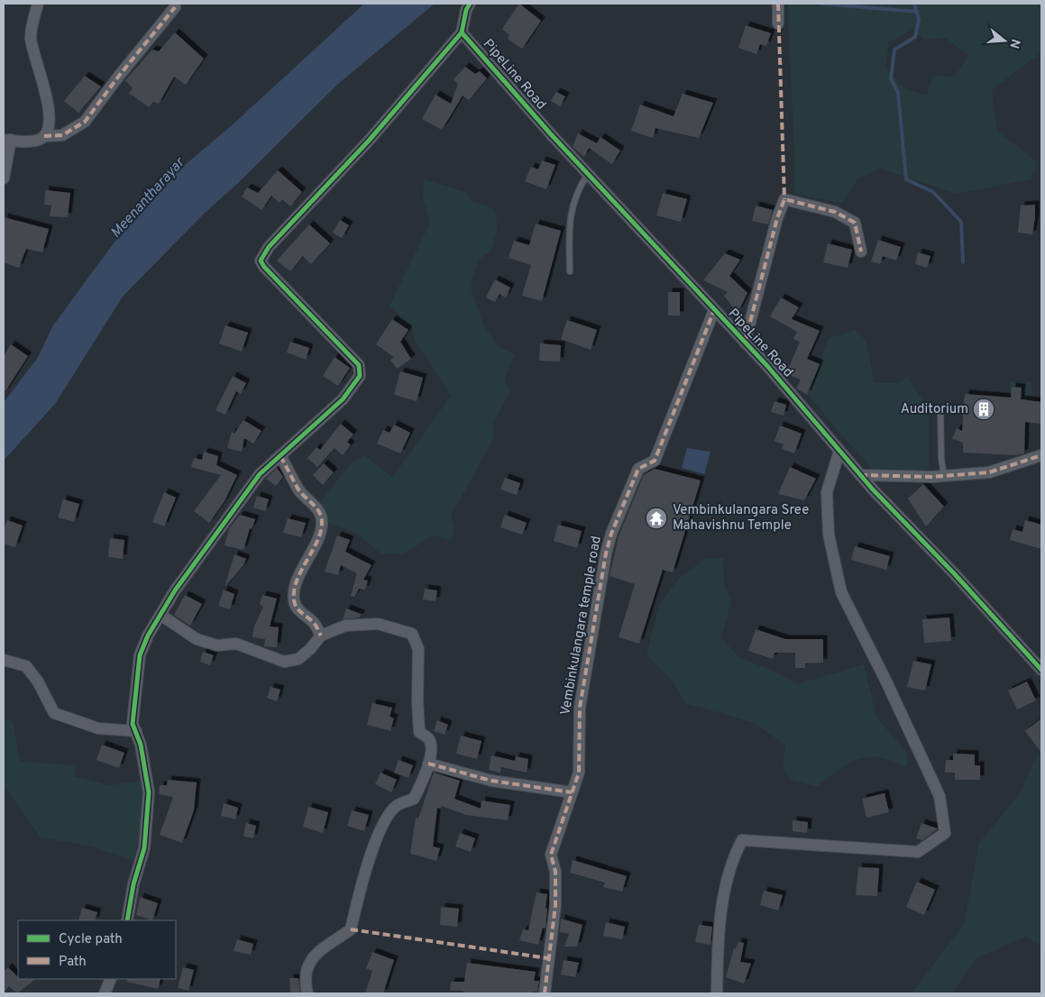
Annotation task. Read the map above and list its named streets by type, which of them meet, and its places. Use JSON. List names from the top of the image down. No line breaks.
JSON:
{"streets":{"street":["PipeLine Road","Vembinkulangara temple road"]},"crossings":[["PipeLine Road","Vembinkulangara temple road"]],"water":["Meenantharayar"],"places":{"building":["Auditorium"],"temple":["Vembinkulangara Sree Mahavishnu Temple"]},"legend":["Cycle path","Path"],"north":"right"}
